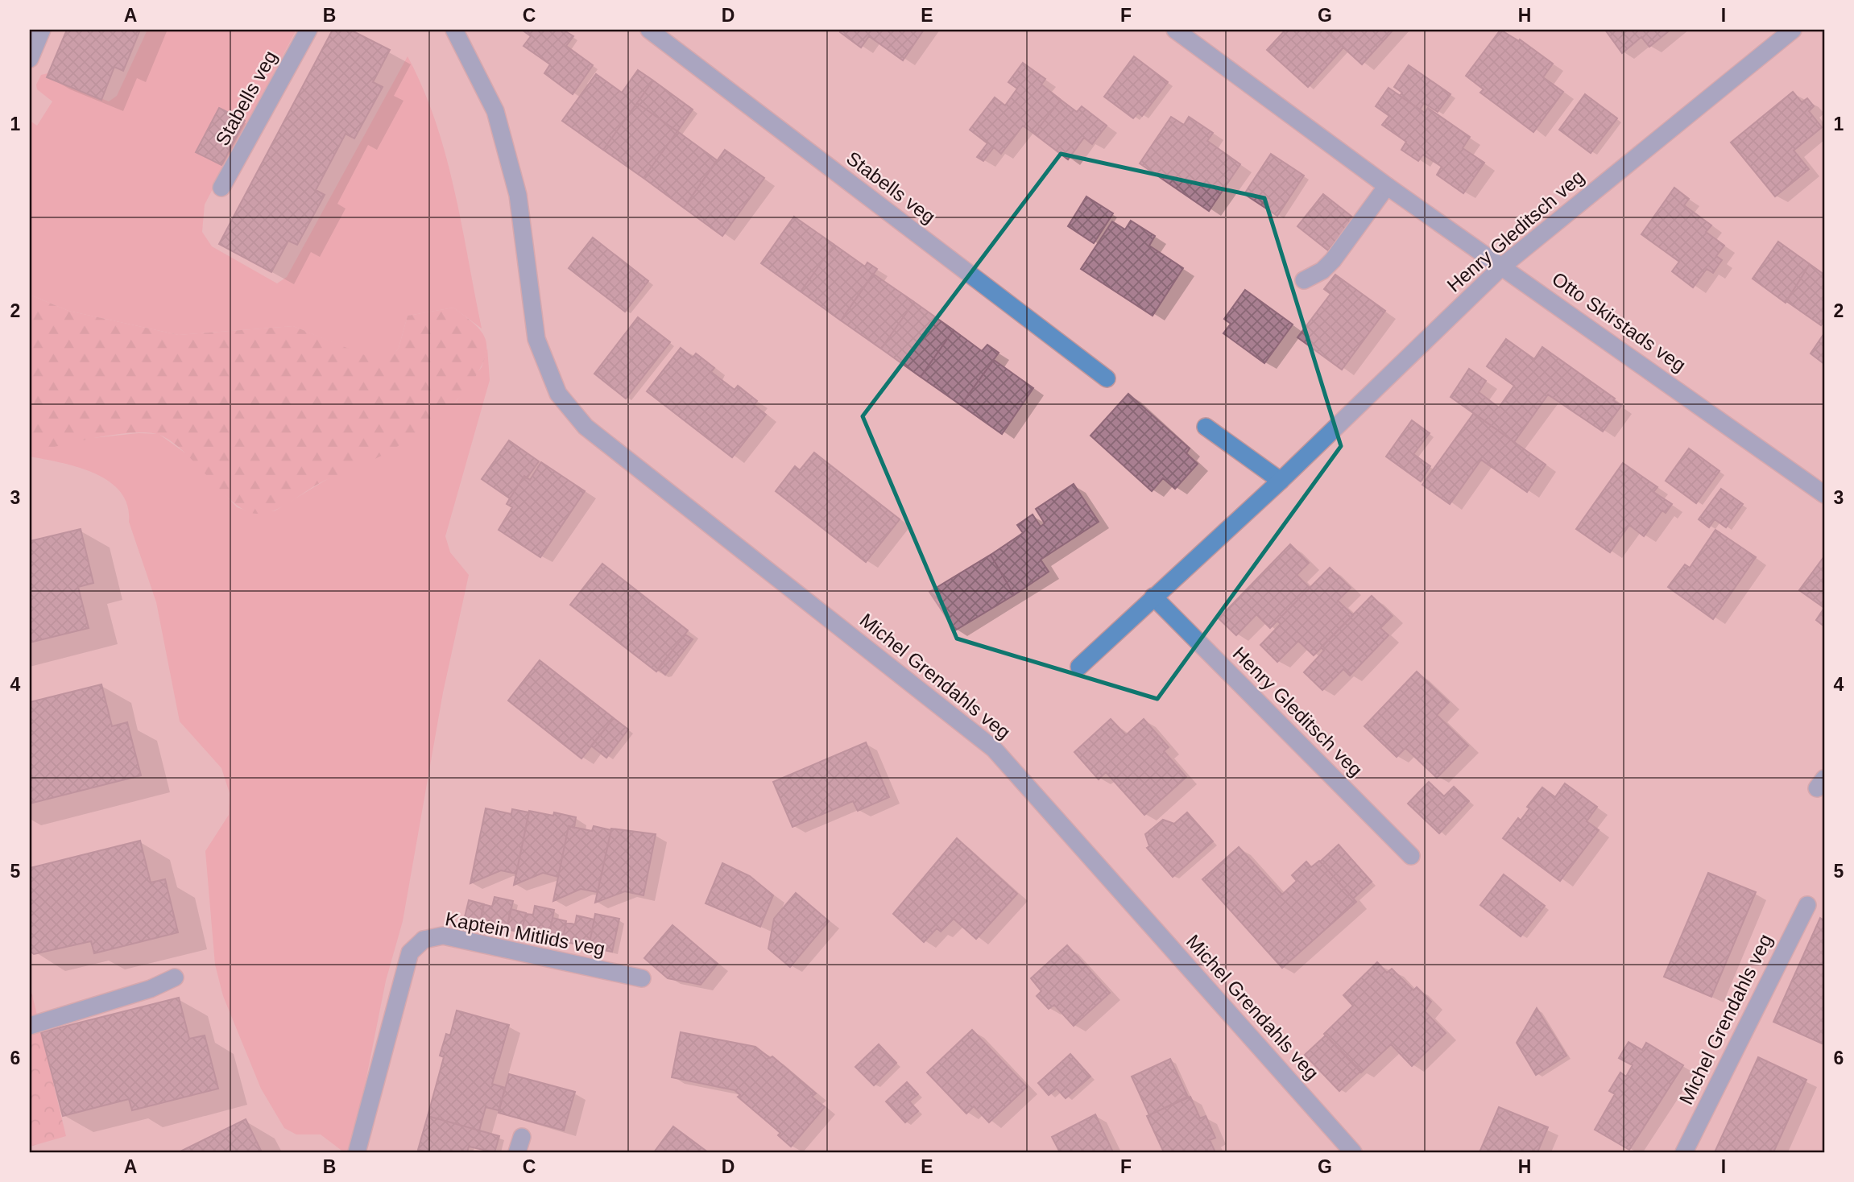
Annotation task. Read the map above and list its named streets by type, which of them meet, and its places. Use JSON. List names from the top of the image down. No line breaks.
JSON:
{"streets":{"street":["Stabells veg","Henry Gleditsch veg","Otto Skirstads veg","Michel Grendahls veg","Kaptein Mitlids veg"]},"crossings":[["Henry Gleditsch veg","Otto Skirstads veg"]],"grid":{"columns":["A","B","C","D","E","F","G","H","I"],"rows":["1","2","3","4","5","6"]}}
